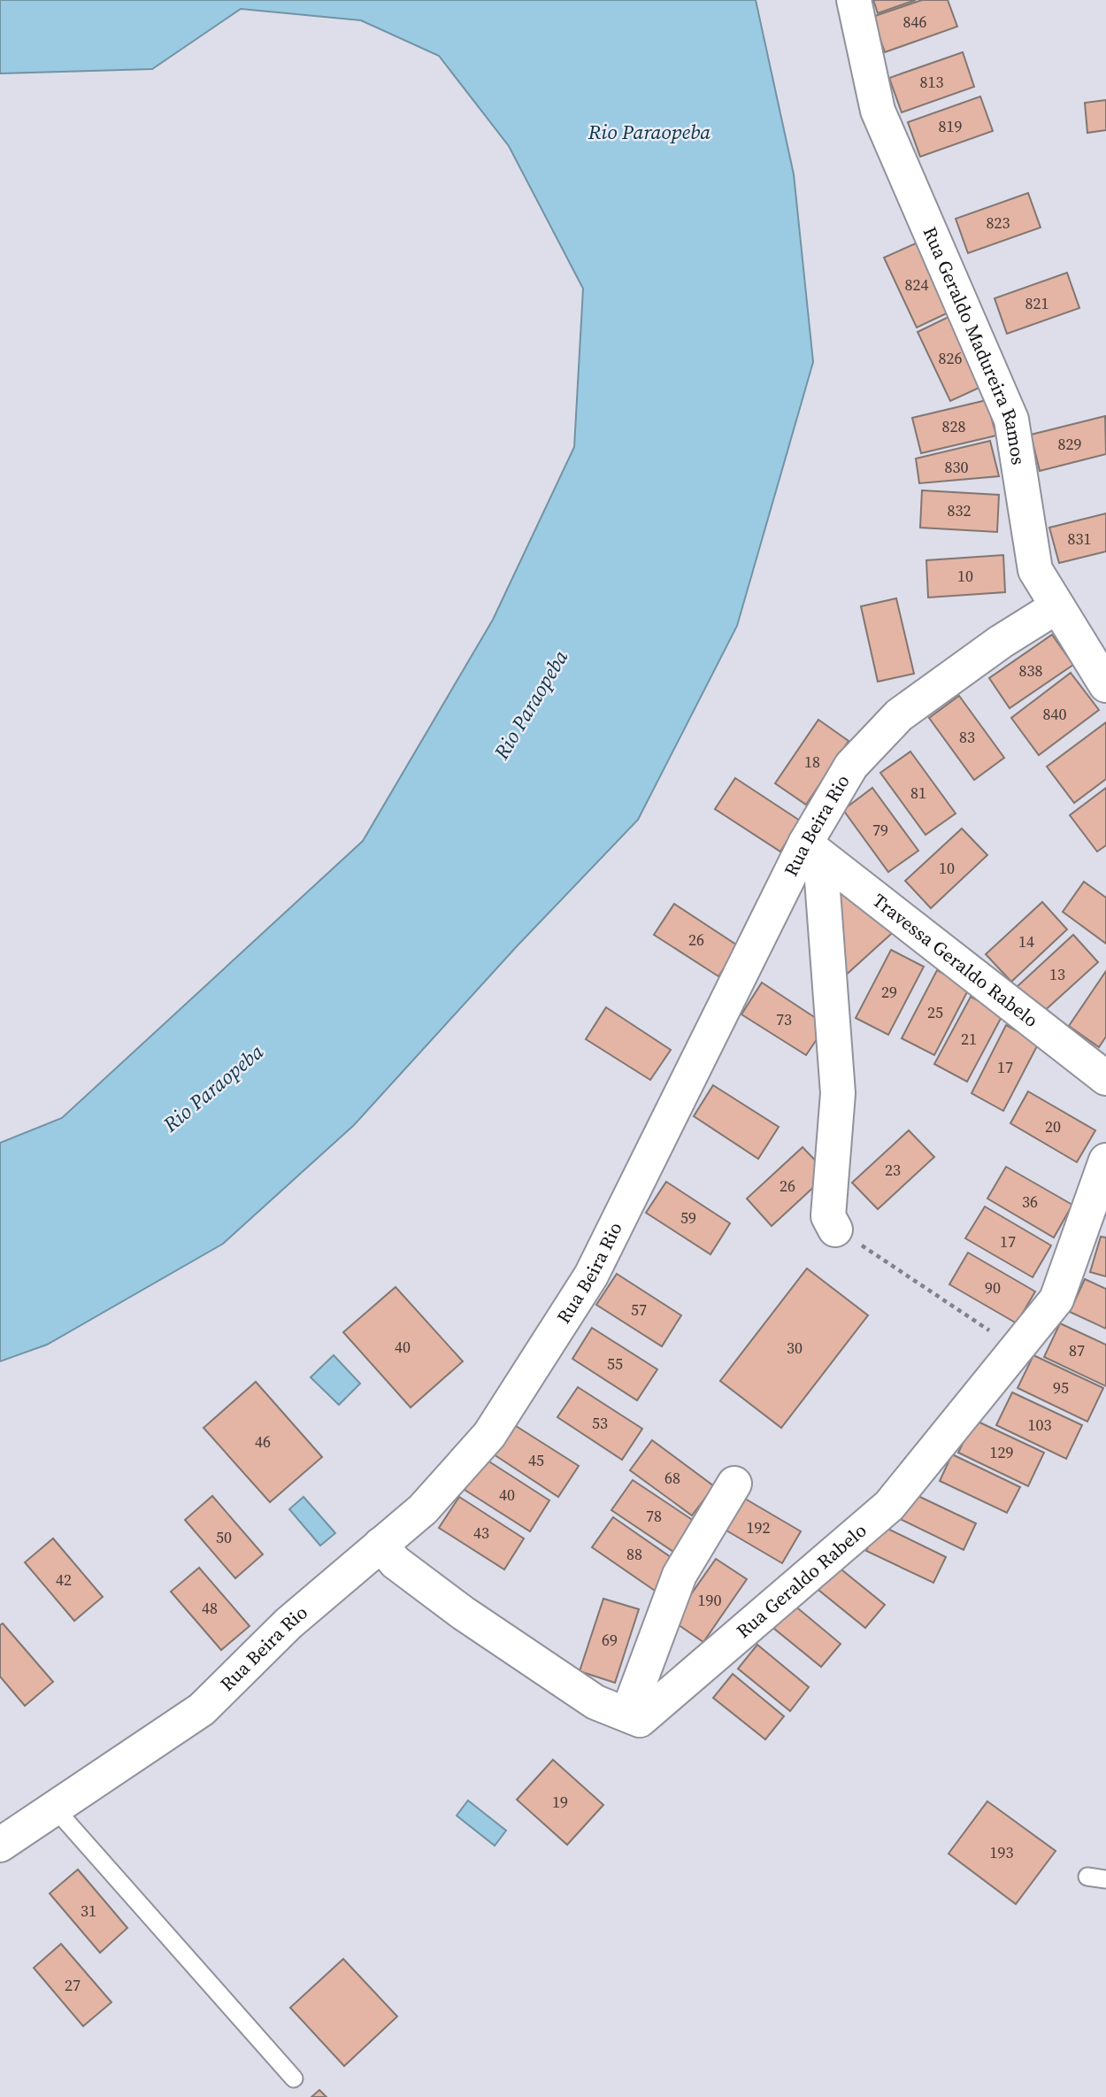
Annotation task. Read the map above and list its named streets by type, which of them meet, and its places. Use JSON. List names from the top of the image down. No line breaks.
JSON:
{"streets":{"street":["Rua Geraldo Madureira Ramos","Rua Beira Rio","Travessa Geraldo Rabelo","Rua Geraldo Rabelo"]},"crossings":[["Rua Geraldo Madureira Ramos","Rua Beira Rio"],["Rua Beira Rio","Travessa Geraldo Rabelo"]],"water":["Rio Paraopeba"],"house_numbers":["846","813","819","823","824","821","826","828","829","830","832","831","10","838","840","83","18","81","79","10","26","14","13","29","25","73","21","17","20","23","26","36","59","17","90","57","40","30","87","55","95","53","103","46","129","45","68","40","78","192","43","50","88","42","190","48","69","19","193","31","27"]}
